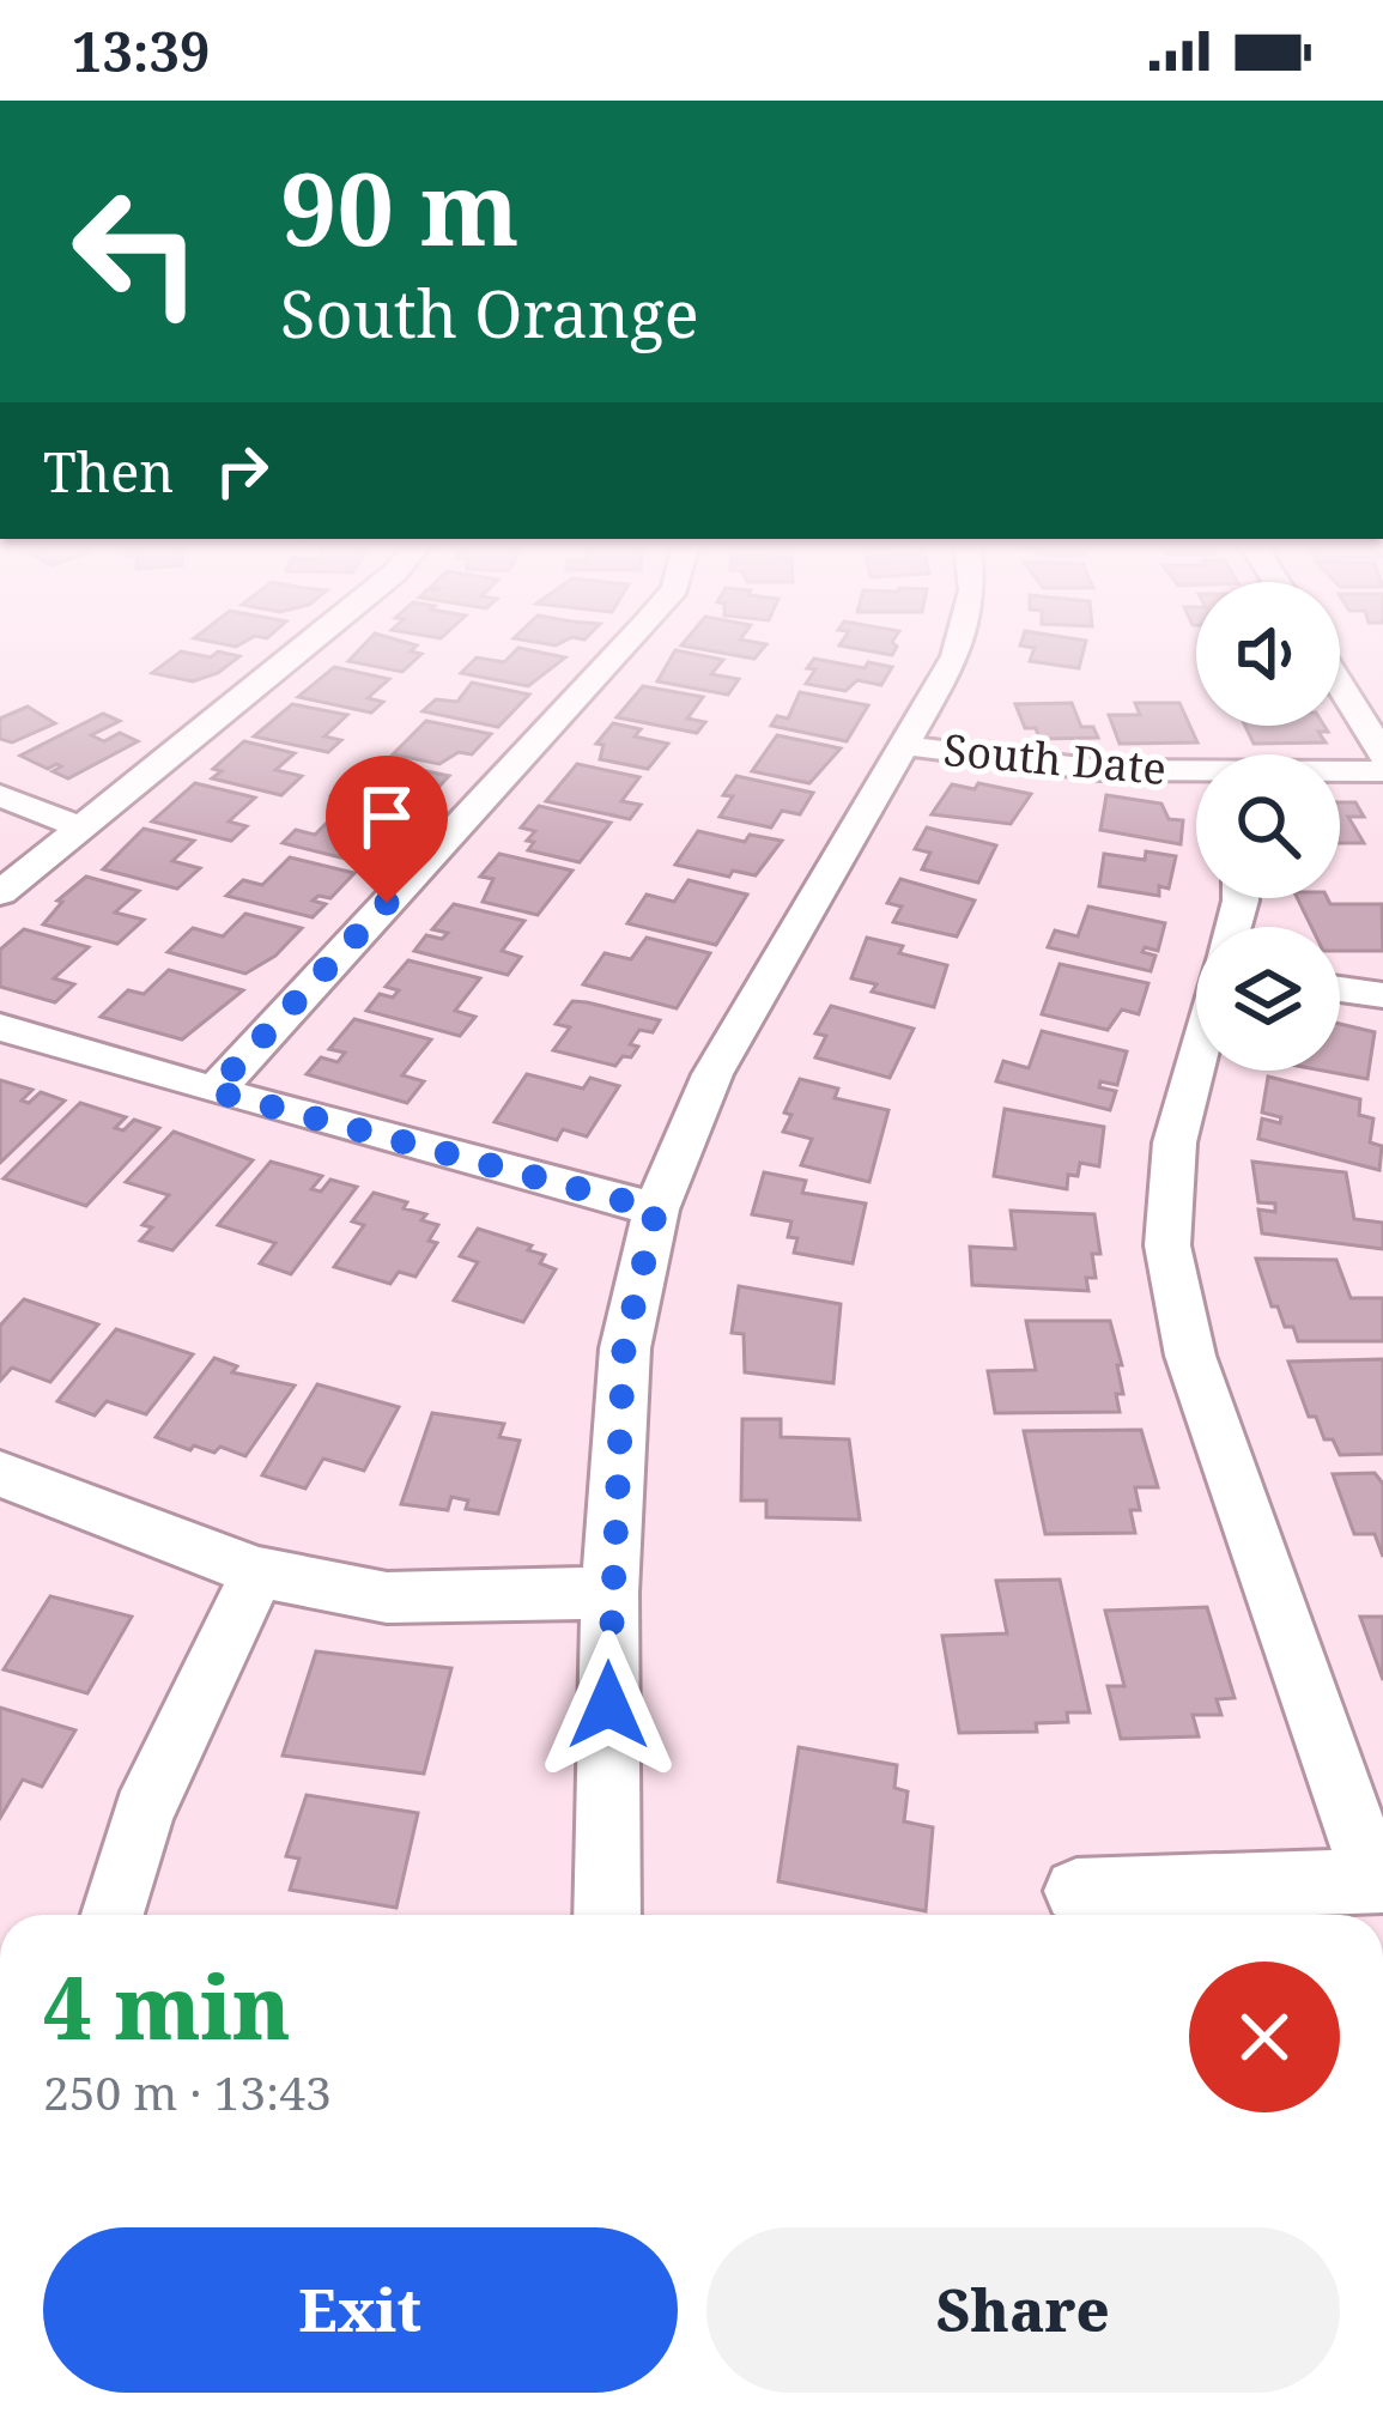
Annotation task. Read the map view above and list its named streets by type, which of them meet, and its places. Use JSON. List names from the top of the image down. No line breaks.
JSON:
{"streets":{"street":["South Date"]},"page":{"status":"13:39","turn":["90 m","South Orange"],"then":"Then","heading":["4 min","250 m · 13:43"],"buttons":["Exit","Share"]}}
